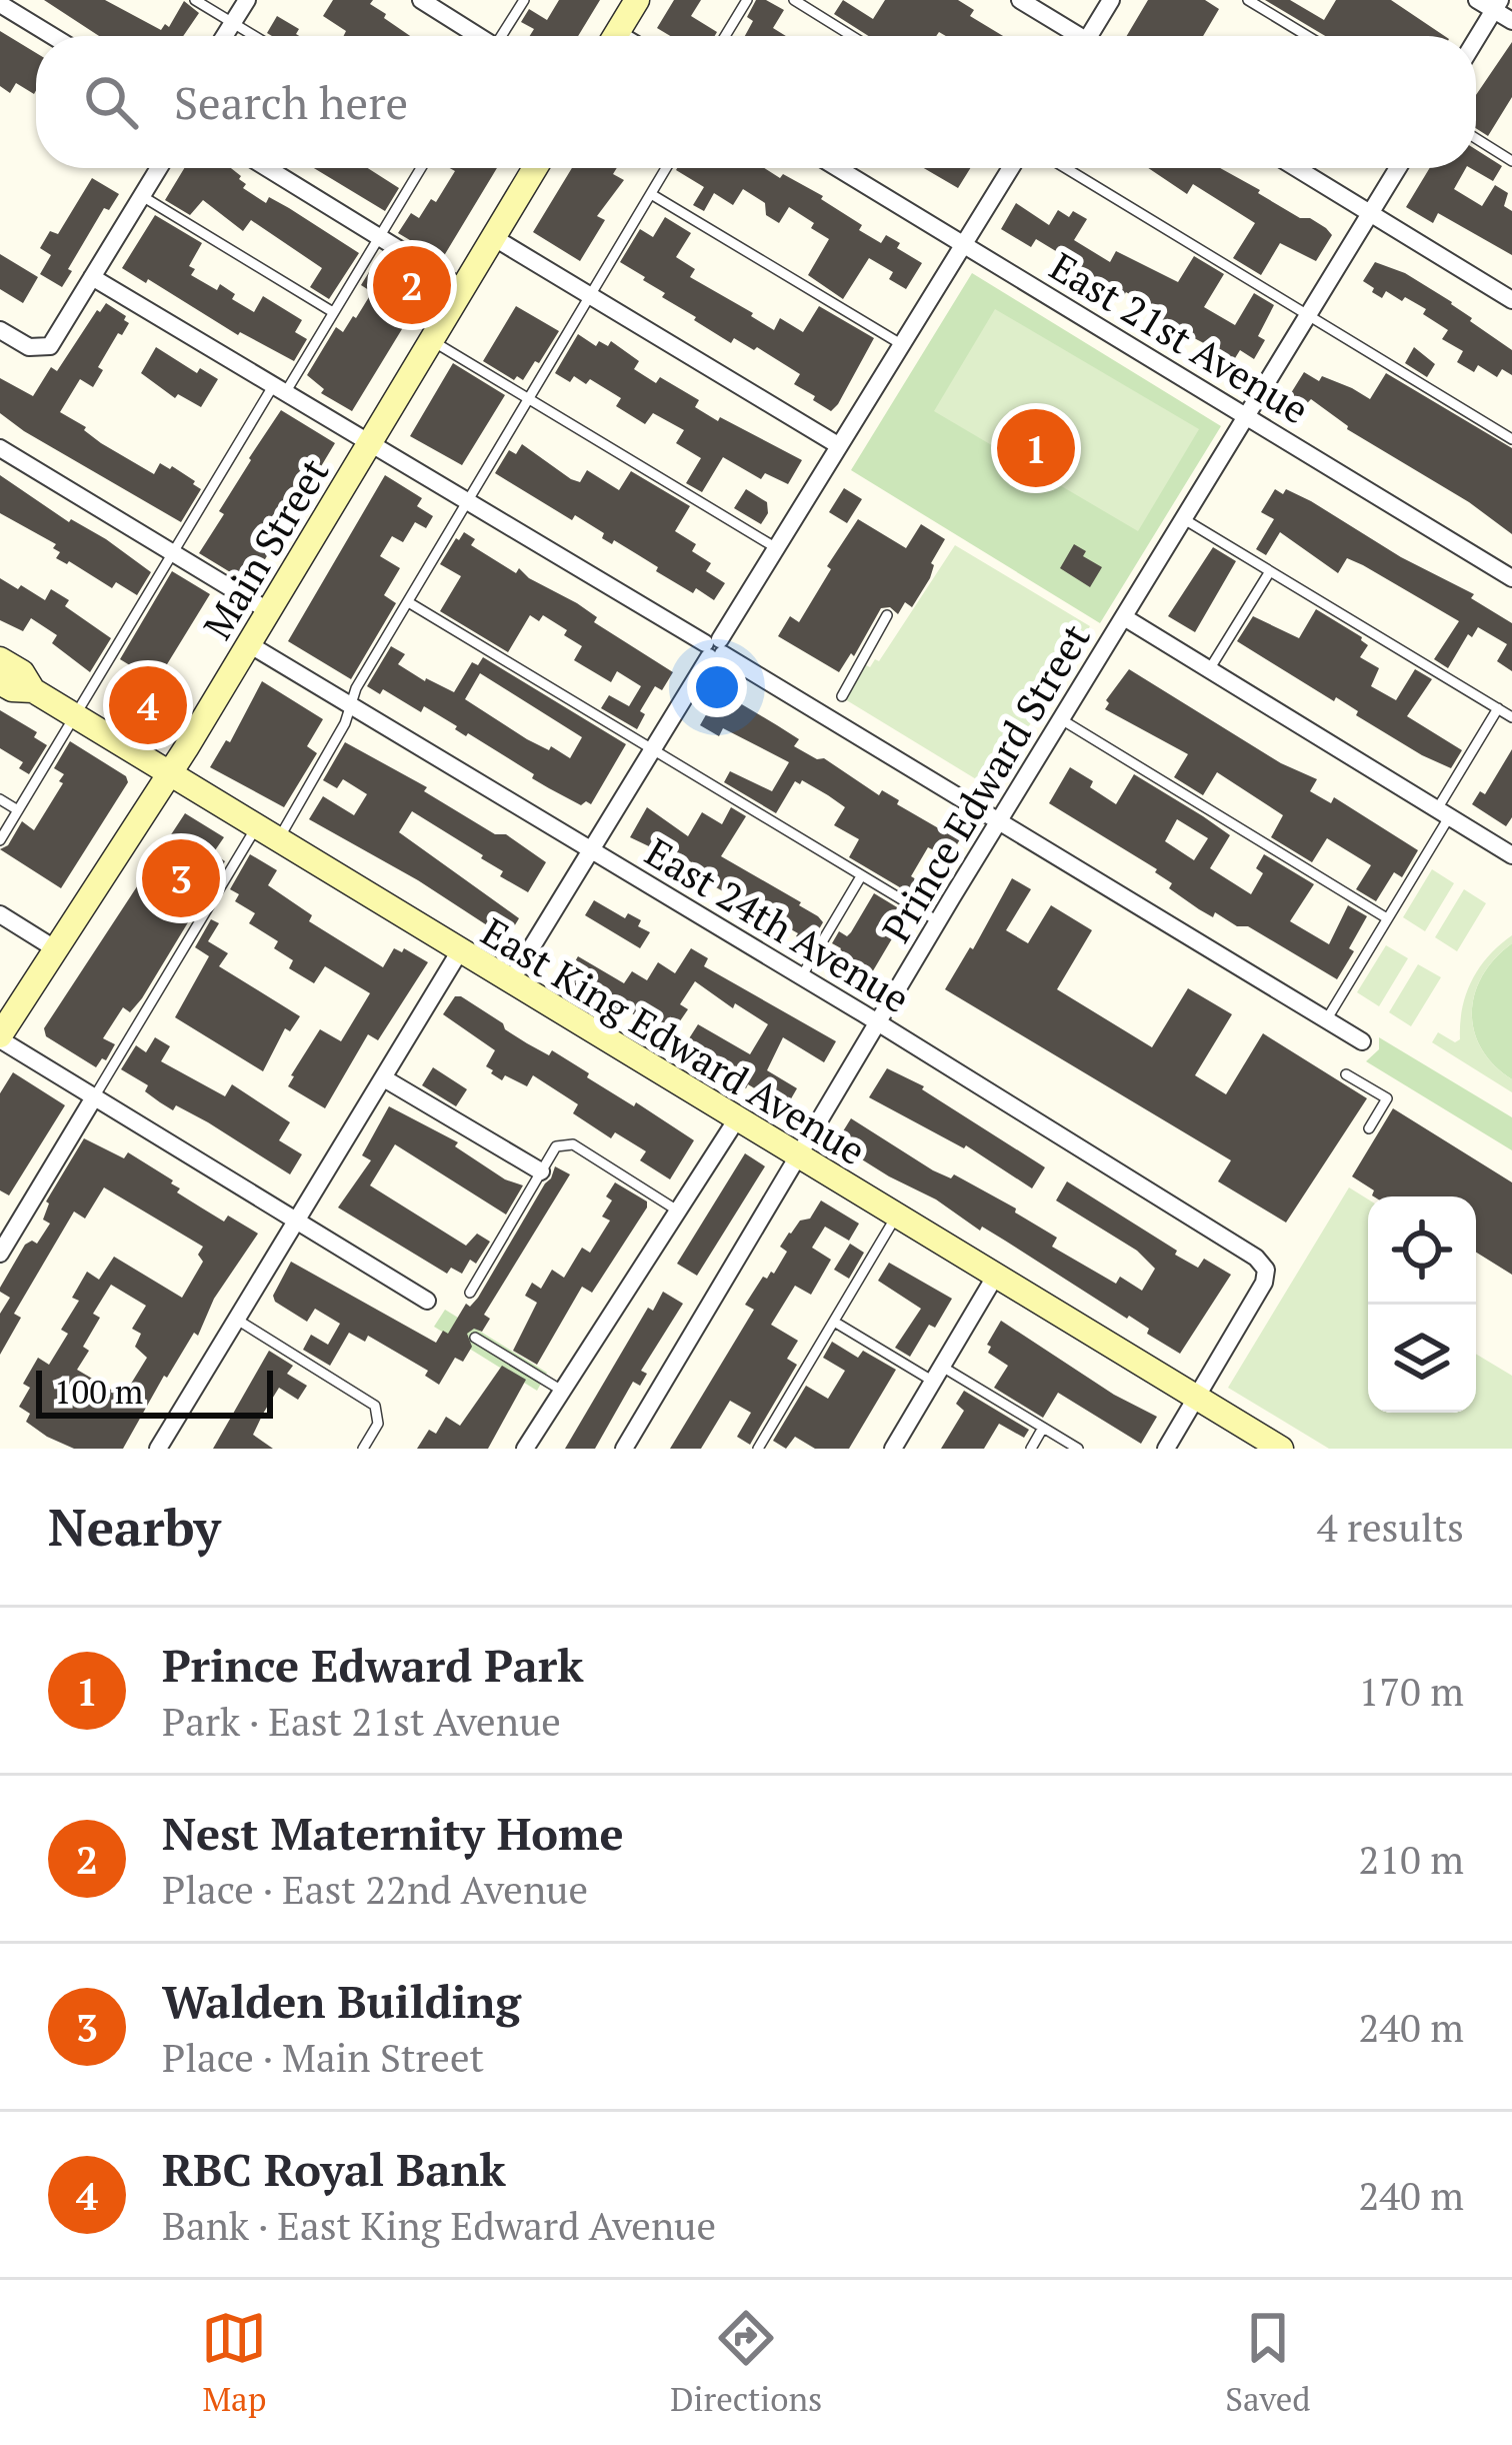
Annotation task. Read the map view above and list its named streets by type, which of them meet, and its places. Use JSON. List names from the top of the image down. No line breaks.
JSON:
{"streets":{"main road":["Main Street","East King Edward Avenue"],"street":["East 21st Avenue","Prince Edward Street","East 24th Avenue"]},"crossings":[["East 21st Avenue","Prince Edward Street"],["Main Street","East 24th Avenue"],["Main Street","East King Edward Avenue"],["Prince Edward Street","East 24th Avenue"],["Prince Edward Street","East King Edward Avenue"],["East 24th Avenue","East King Edward Avenue"]],"scale_bar":"100 m","page":{"search":"Search here","pins":["2","1","4","3"],"scale":"100 m","heading":["Nearby","4 results"],"list":[{"mark":"1","name":"Prince Edward Park","note":"Park · East 21st Avenue","value":"170 m"},{"mark":"2","name":"Nest Maternity Home","note":"Place · East 22nd Avenue","value":"210 m"},{"mark":"3","name":"Walden Building","note":"Place · Main Street","value":"240 m"},{"mark":"4","name":"RBC Royal Bank","note":"Bank · East King Edward Avenue","value":"240 m"}],"nav":["Map","Directions","Saved"]}}
